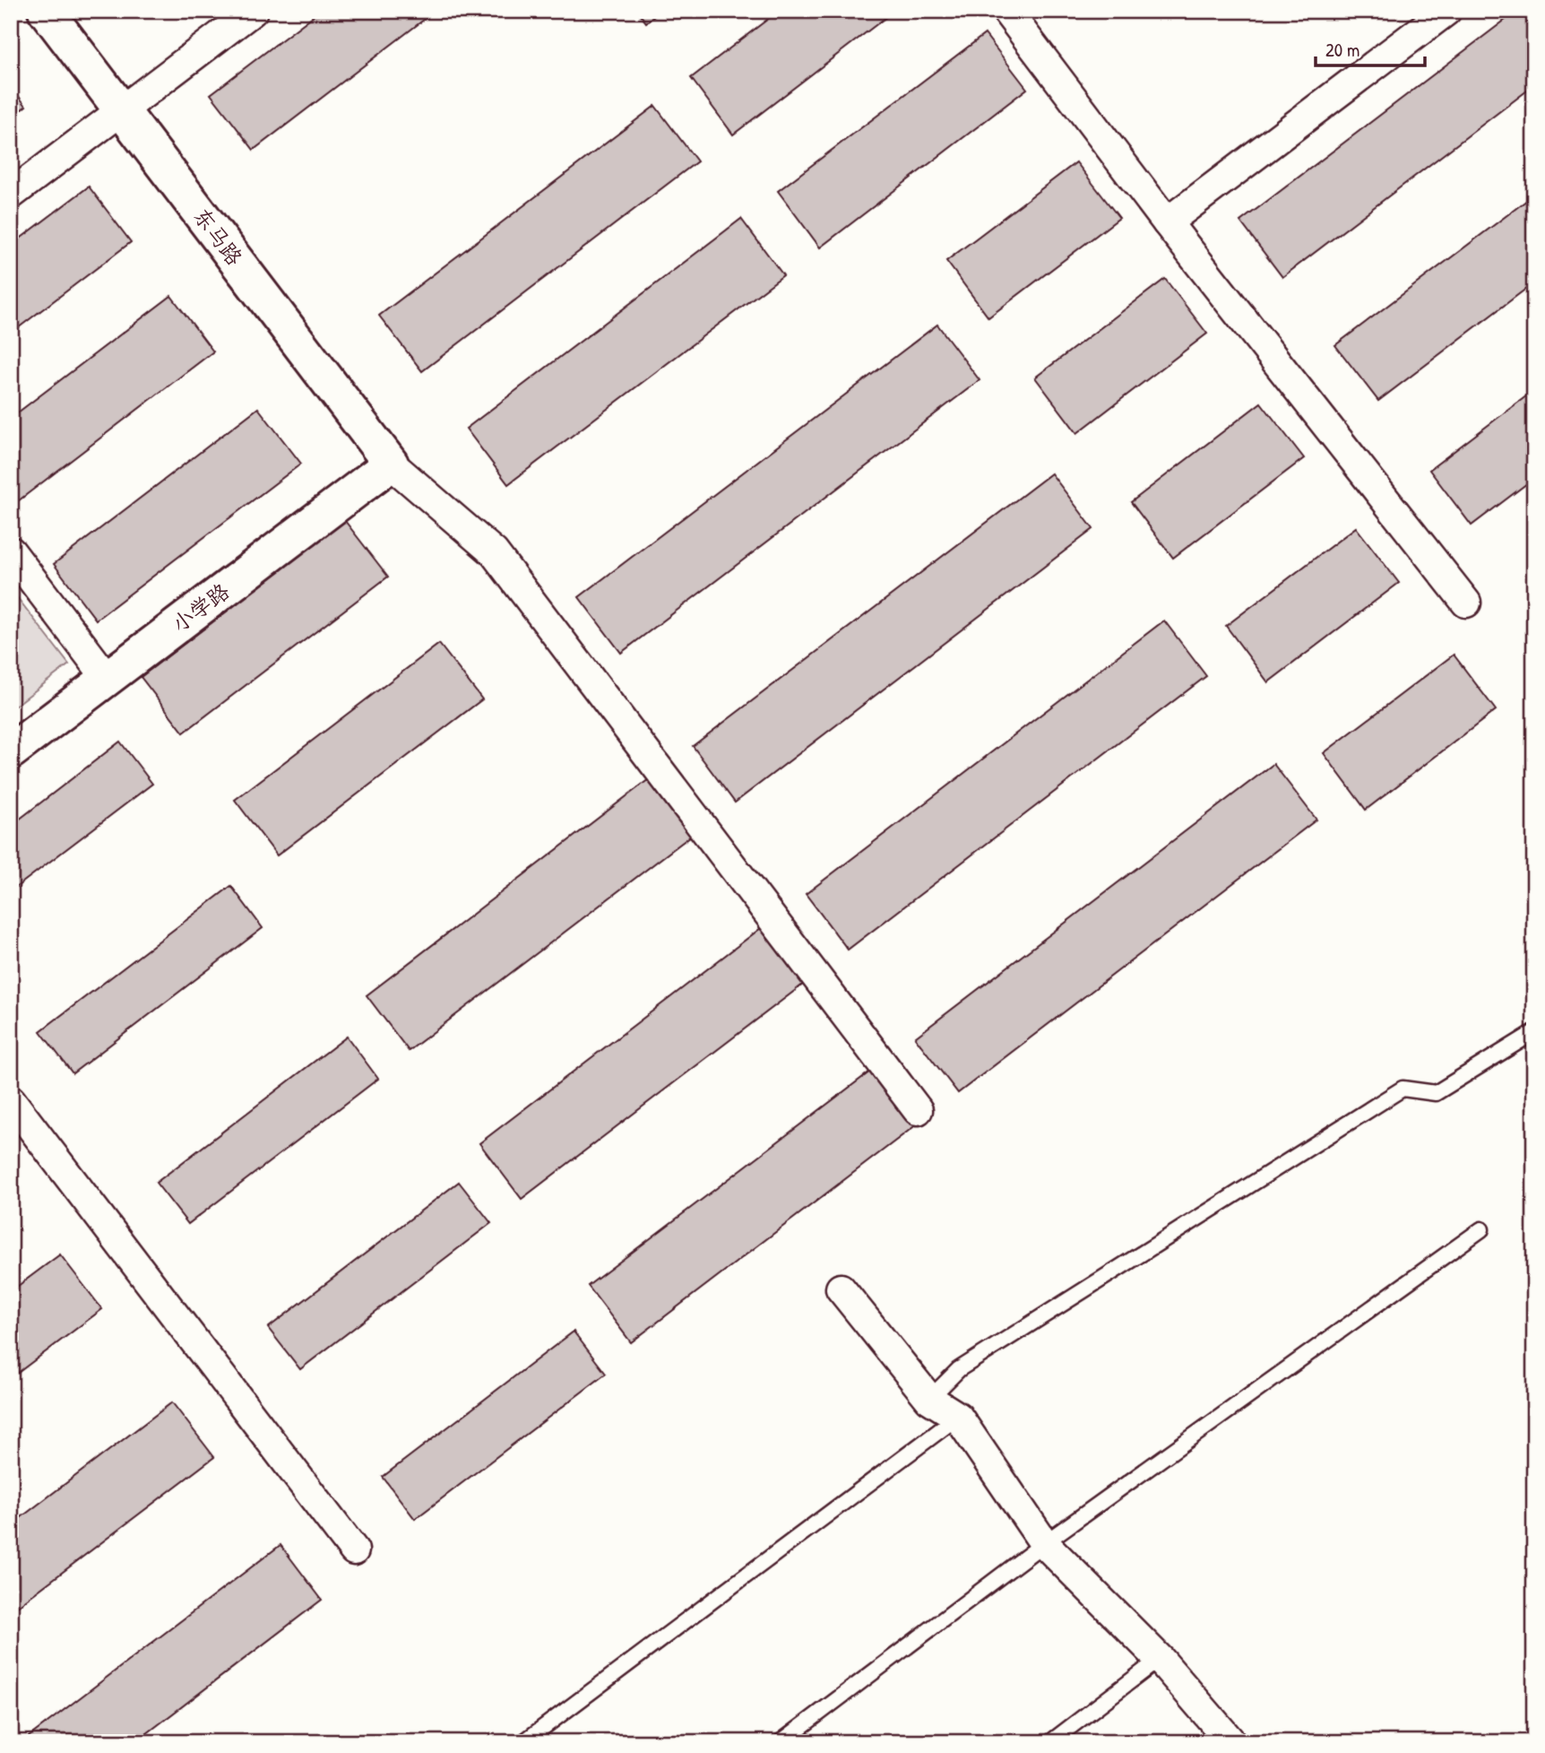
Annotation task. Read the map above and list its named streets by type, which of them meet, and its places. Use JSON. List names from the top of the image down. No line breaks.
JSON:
{"streets":{"street":["东马路","小学路"]},"crossings":[["东马路","小学路"]],"scale_bar":"20 m"}
